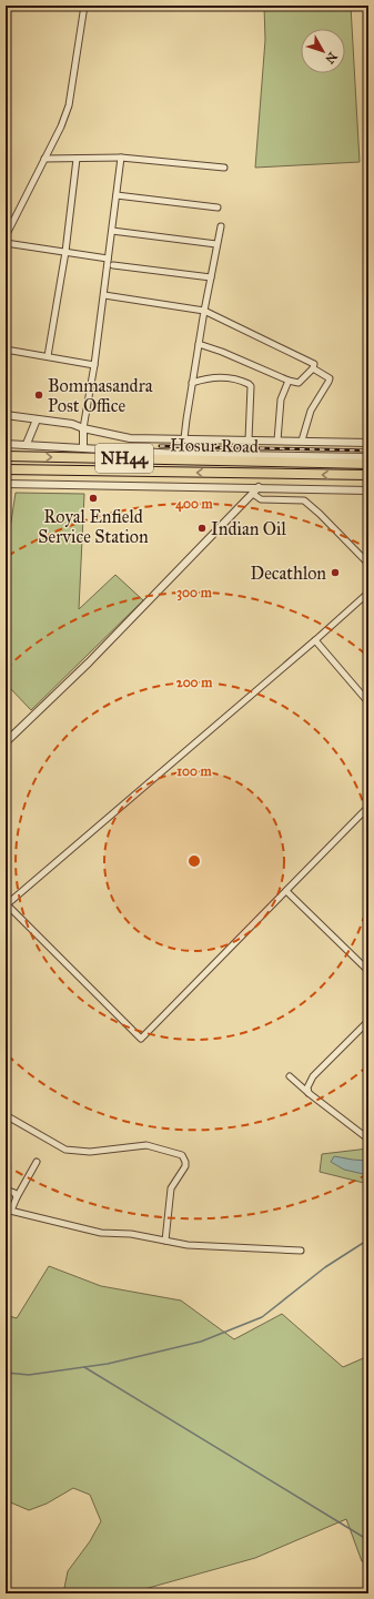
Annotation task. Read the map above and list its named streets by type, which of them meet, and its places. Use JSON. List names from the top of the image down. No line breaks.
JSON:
{"streets":{"highway":["Hosur Road","NH44"]},"places":["Bommasandra Post Office","Royal Enfield Service Station","Indian Oil","Decathlon"],"north":"bottom right","rings":["400 m","300 m","200 m","100 m"]}
